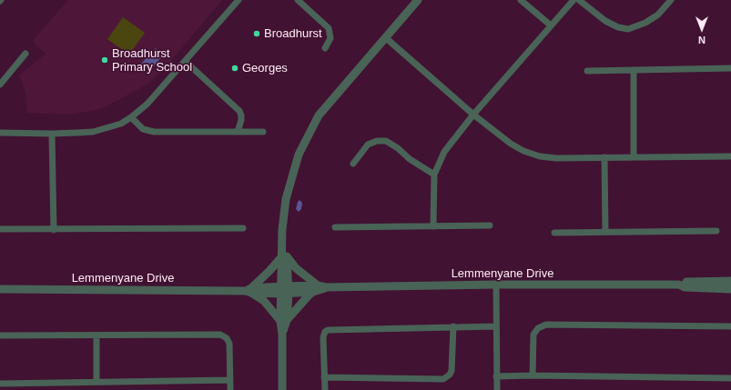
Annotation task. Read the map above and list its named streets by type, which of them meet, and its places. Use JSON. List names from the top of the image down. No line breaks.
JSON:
{"streets":{"street":["Lemmenyane Drive"]},"places":["Broadhurst","Broadhurst Primary School","Georges"],"north":"bottom"}
